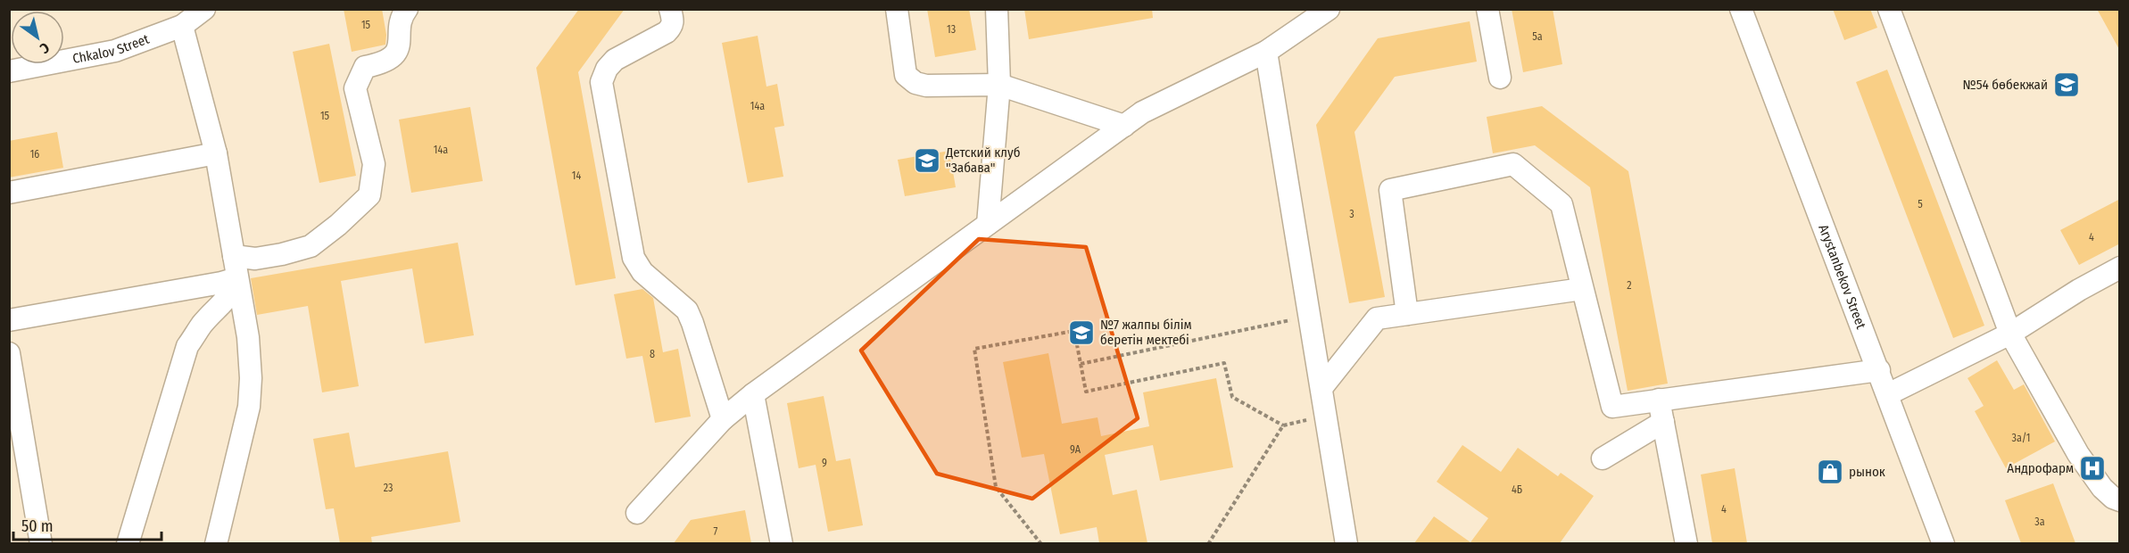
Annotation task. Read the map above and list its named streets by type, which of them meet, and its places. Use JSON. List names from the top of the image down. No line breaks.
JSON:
{"streets":{"street":["Chkalov Street","Arystanbekov Street"]},"places":{"school or university":["№54 бөбекжай","Детский клуб \"Забава\"","№7 жалпы білім беретін мектебі"],"hospital":["Андрофарм"],"shop":["рынок"]},"house_numbers":["15","13","5а","14а","15","14а","16","14","5","3","4","2","8","3а/1","9А","9","23","4Б","4","3а","7"],"scale_bar":"50 m","north":"bottom right"}
